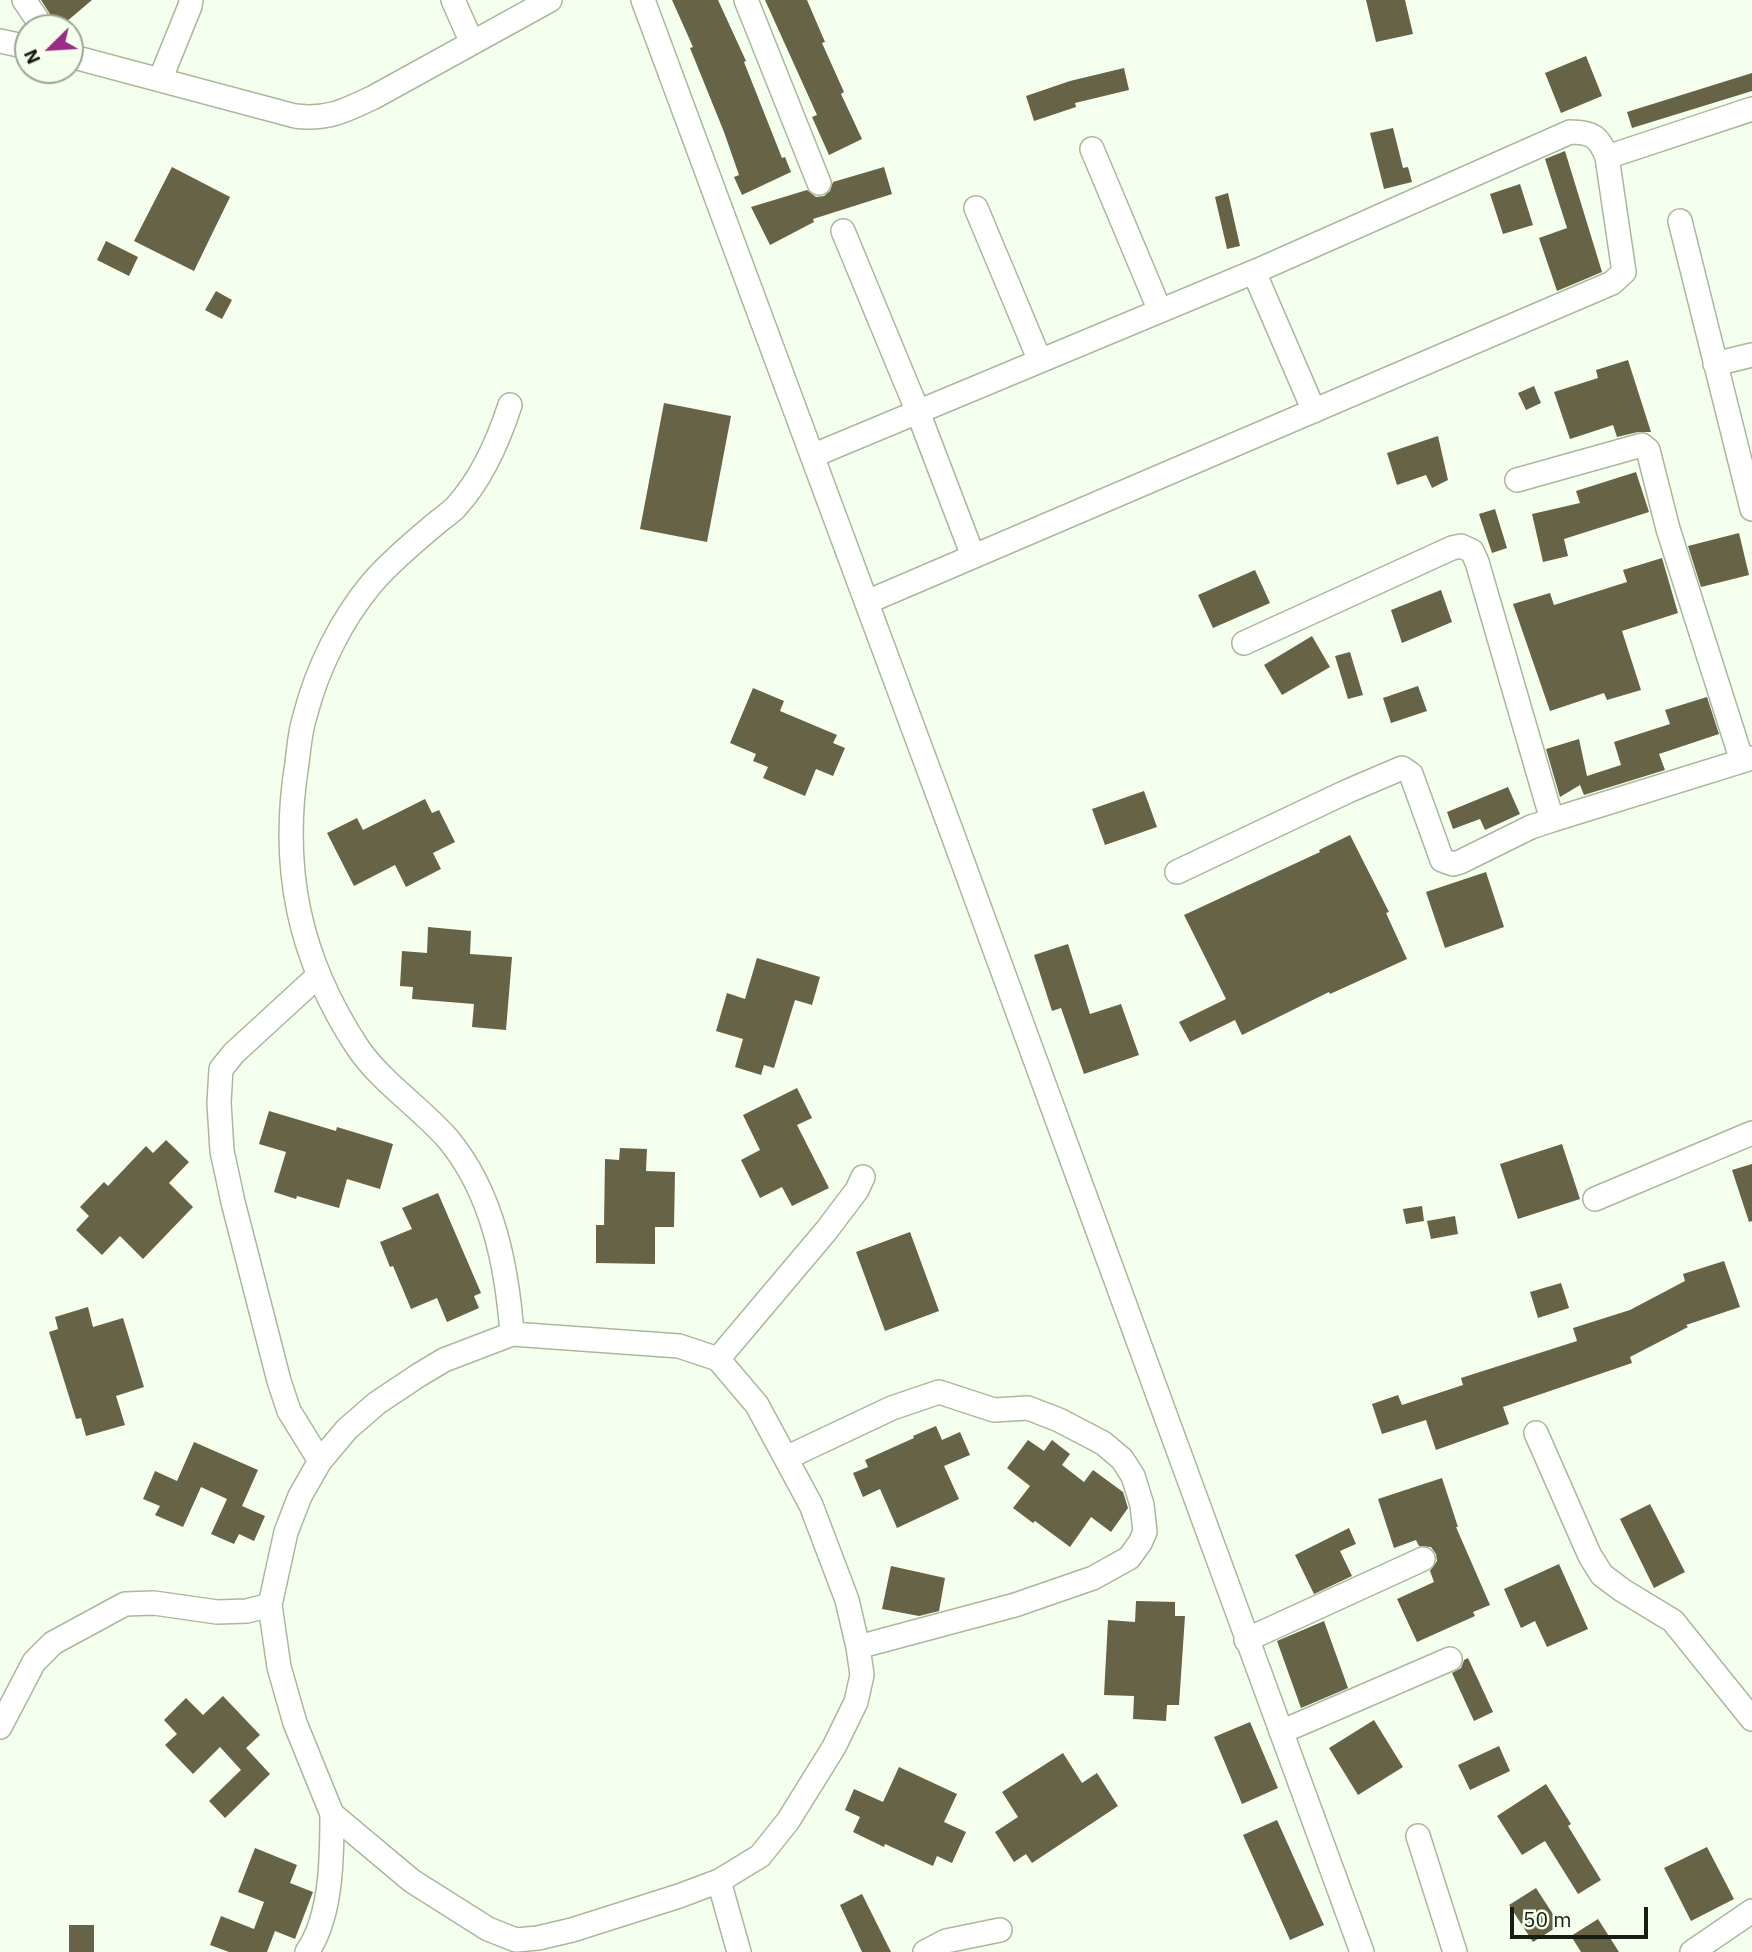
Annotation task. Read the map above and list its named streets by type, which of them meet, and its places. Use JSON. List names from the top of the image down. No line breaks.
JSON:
{"scale_bar":"50 m","north":"bottom left"}
